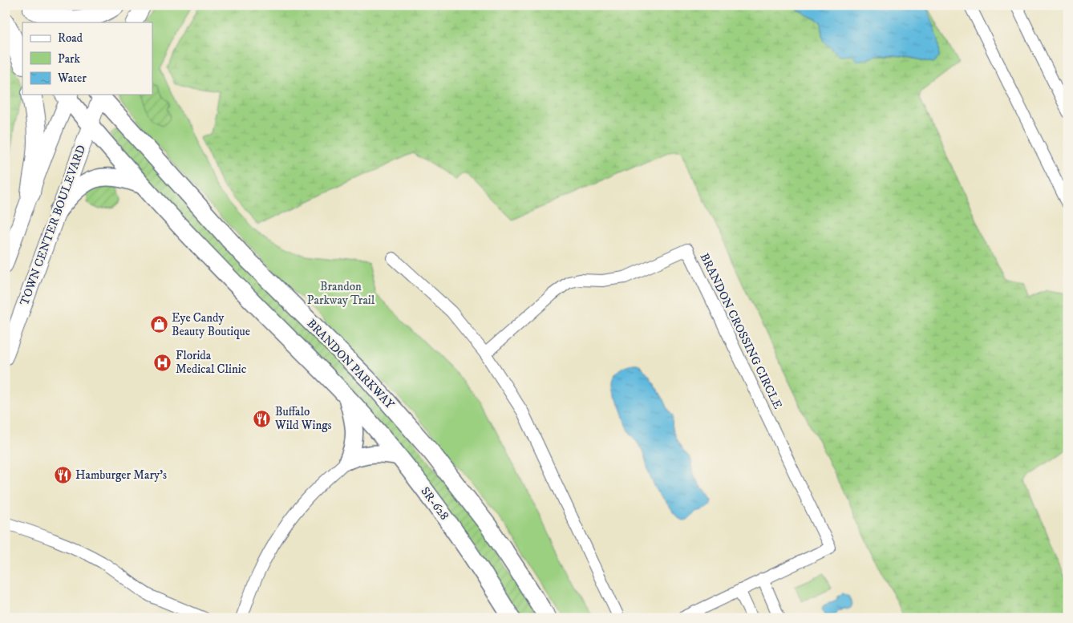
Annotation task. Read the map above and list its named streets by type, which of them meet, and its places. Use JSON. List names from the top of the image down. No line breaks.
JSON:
{"streets":{"main road":["BRANDON PARKWAY","SR-628"],"street":["TOWN CENTER BOULEVARD","BRANDON CROSSING CIRCLE"]},"crossings":[["TOWN CENTER BOULEVARD","BRANDON PARKWAY"]],"parks":["Brandon Parkway Trail"],"places":{"shop":["Eye Candy Beauty Boutique"],"hospital":["Florida Medical Clinic"],"restaurant":["Buffalo Wild Wings","Hamburger Mary's"]},"legend":["Road","Park","Water"]}
